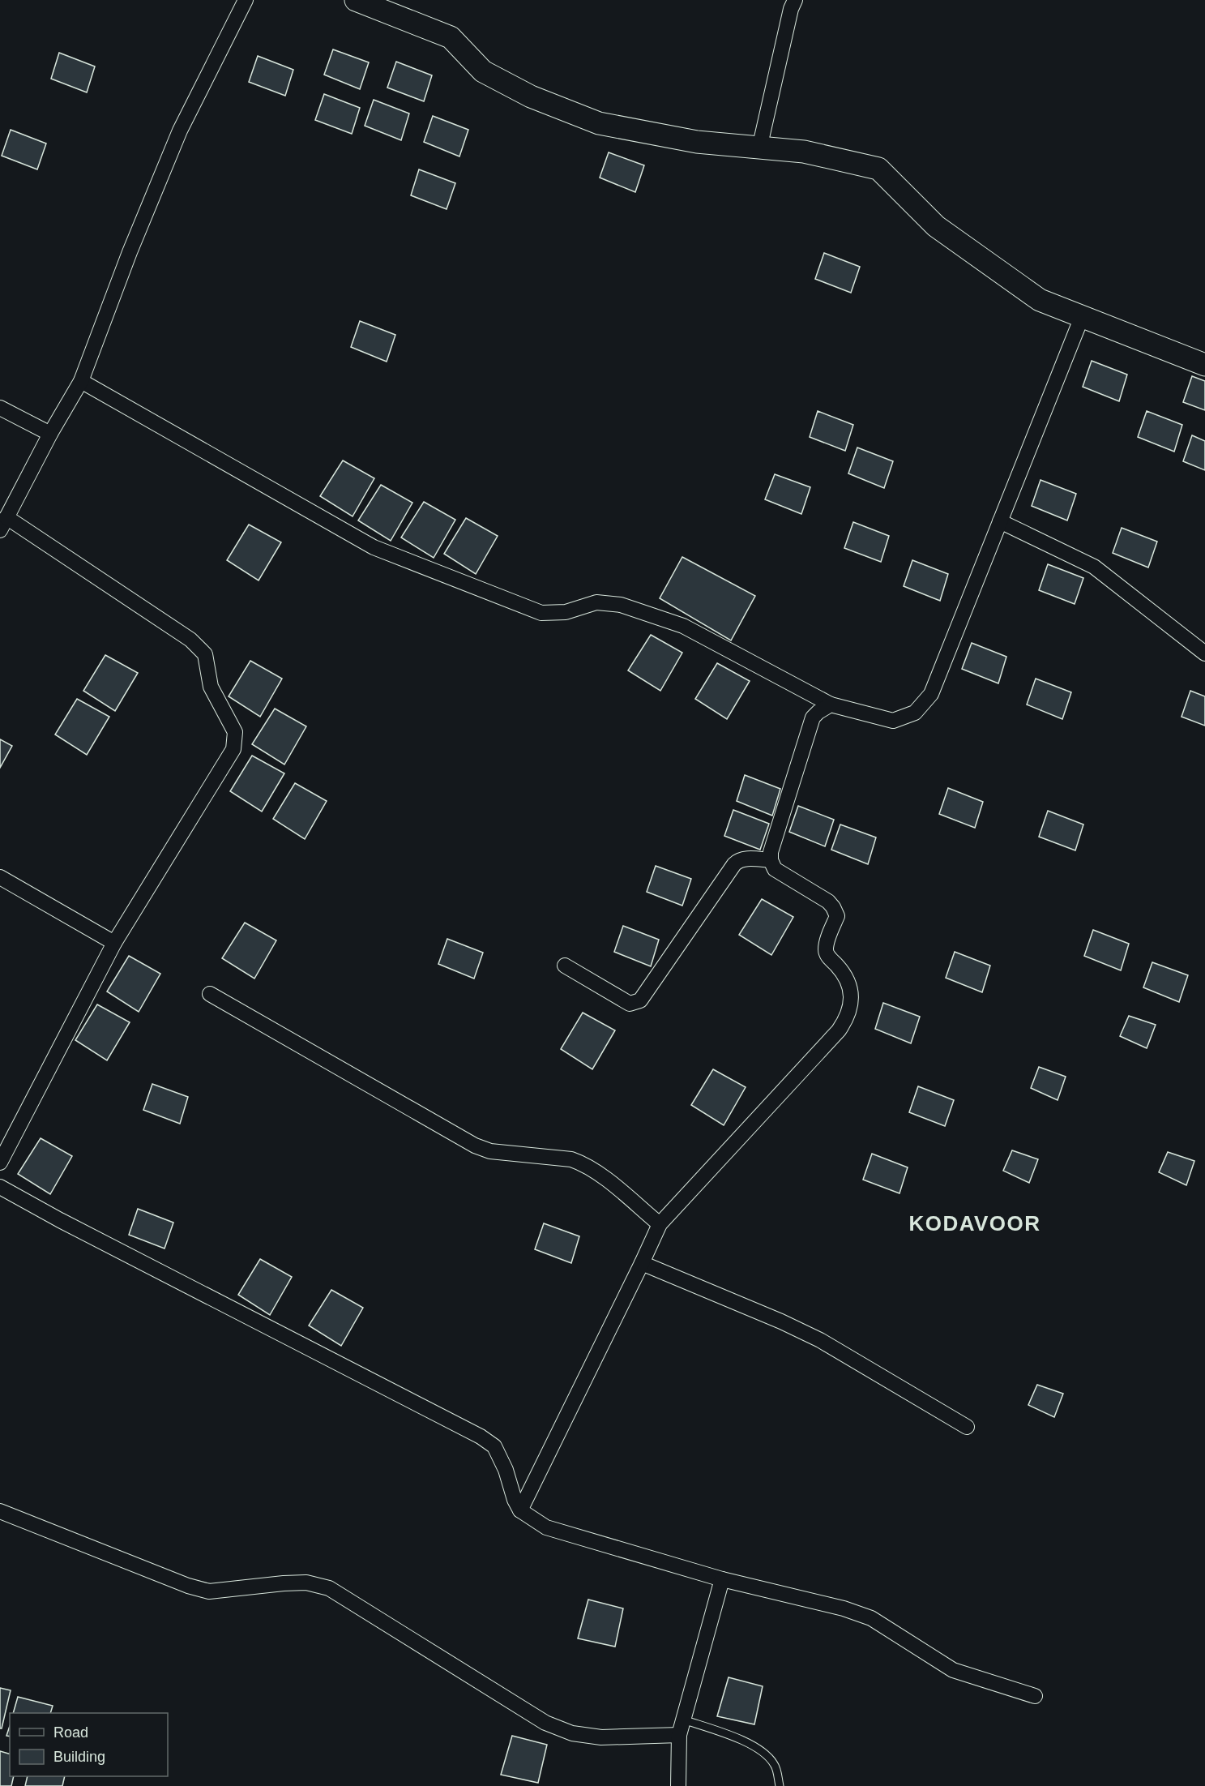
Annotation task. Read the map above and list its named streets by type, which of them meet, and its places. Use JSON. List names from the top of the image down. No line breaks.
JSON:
{"districts":["KODAVOOR"],"legend":["Road","Building"]}
